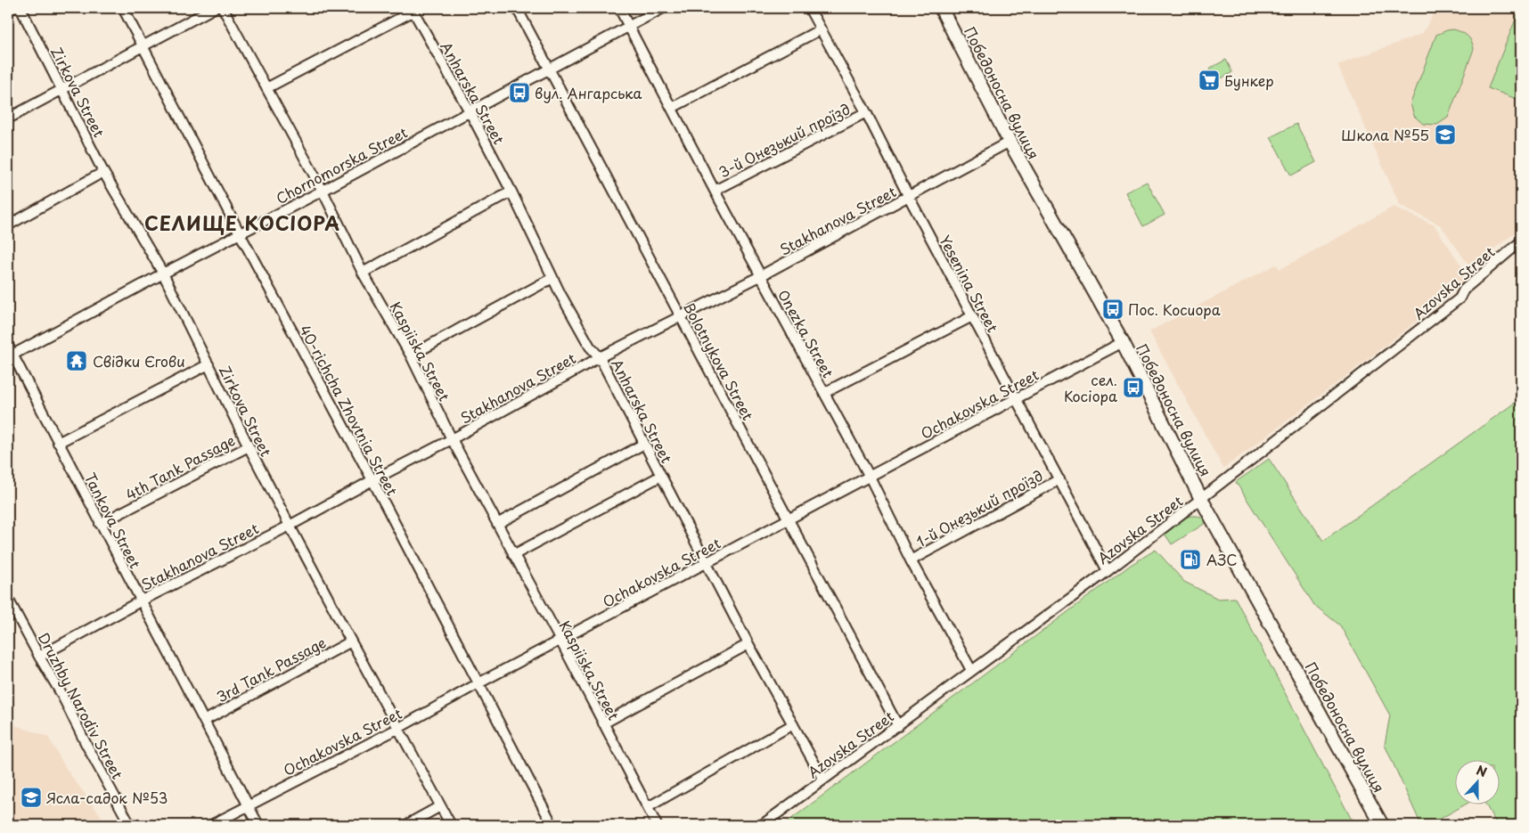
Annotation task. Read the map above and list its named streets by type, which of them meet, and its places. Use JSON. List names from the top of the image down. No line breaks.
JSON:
{"streets":{"street":["Zirkova Street","Anharska Street","Победоносна вулиця","3-й Онезький проїзд","Chornomorska Street","Stakhanova Street","Azovska Street","Yesenina Street","Onezka Street","Kaspiiska Street","Bolotnykova Street","Ochakovska Street","40-richcha Zhovtnia Street","4th Tank Passage","1-й Онезький проїзд","Tankova Street","3rd Tank Passage","Druzhby Narodiv Street"]},"crossings":[["Zirkova Street","Chornomorska Street"],["Zirkova Street","Stakhanova Street"],["Zirkova Street","Ochakovska Street"],["Zirkova Street","4th Tank Passage"],["Zirkova Street","3rd Tank Passage"],["Anharska Street","Chornomorska Street"],["Anharska Street","Stakhanova Street"],["Anharska Street","Azovska Street"],["Anharska Street","Ochakovska Street"],["Победоносна вулиця","Stakhanova Street"],["Победоносна вулиця","Azovska Street"],["Победоносна вулиця","Ochakovska Street"],["3-й Онезький проїзд","Yesenina Street"],["3-й Онезький проїзд","Onezka Street"],["Chornomorska Street","Onezka Street"],["Chornomorska Street","Kaspiiska Street"],["Chornomorska Street","Bolotnykova Street"],["Chornomorska Street","40-richcha Zhovtnia Street"],["Chornomorska Street","Tankova Street"],["Stakhanova Street","Yesenina Street"],["Stakhanova Street","Onezka Street"],["Stakhanova Street","Kaspiiska Street"],["Stakhanova Street","Bolotnykova Street"],["Stakhanova Street","40-richcha Zhovtnia Street"],["Stakhanova Street","Tankova Street"],["Stakhanova Street","Druzhby Narodiv Street"],["Azovska Street","Yesenina Street"],["Azovska Street","Onezka Street"],["Azovska Street","Bolotnykova Street"],["Yesenina Street","Ochakovska Street"],["Yesenina Street","1-й Онезький проїзд"],["Onezka Street","Ochakovska Street"],["Onezka Street","1-й Онезький проїзд"],["Kaspiiska Street","Ochakovska Street"],["Bolotnykova Street","Ochakovska Street"],["Ochakovska Street","40-richcha Zhovtnia Street"],["Ochakovska Street","Tankova Street"],["4th Tank Passage","Tankova Street"],["Tankova Street","3rd Tank Passage"]],"districts":["СЕЛИЩЕ КОСІОРА"],"places":{"supermarket":["Бункер"],"bus stop":["вул. Ангарська","Пос. Косиора","сел. Косіора"],"school or university":["Школа №55","Ясла-садок №53"],"temple":["Свідки Єгови"],"fuel station":["АЗС"]},"north":"top"}
